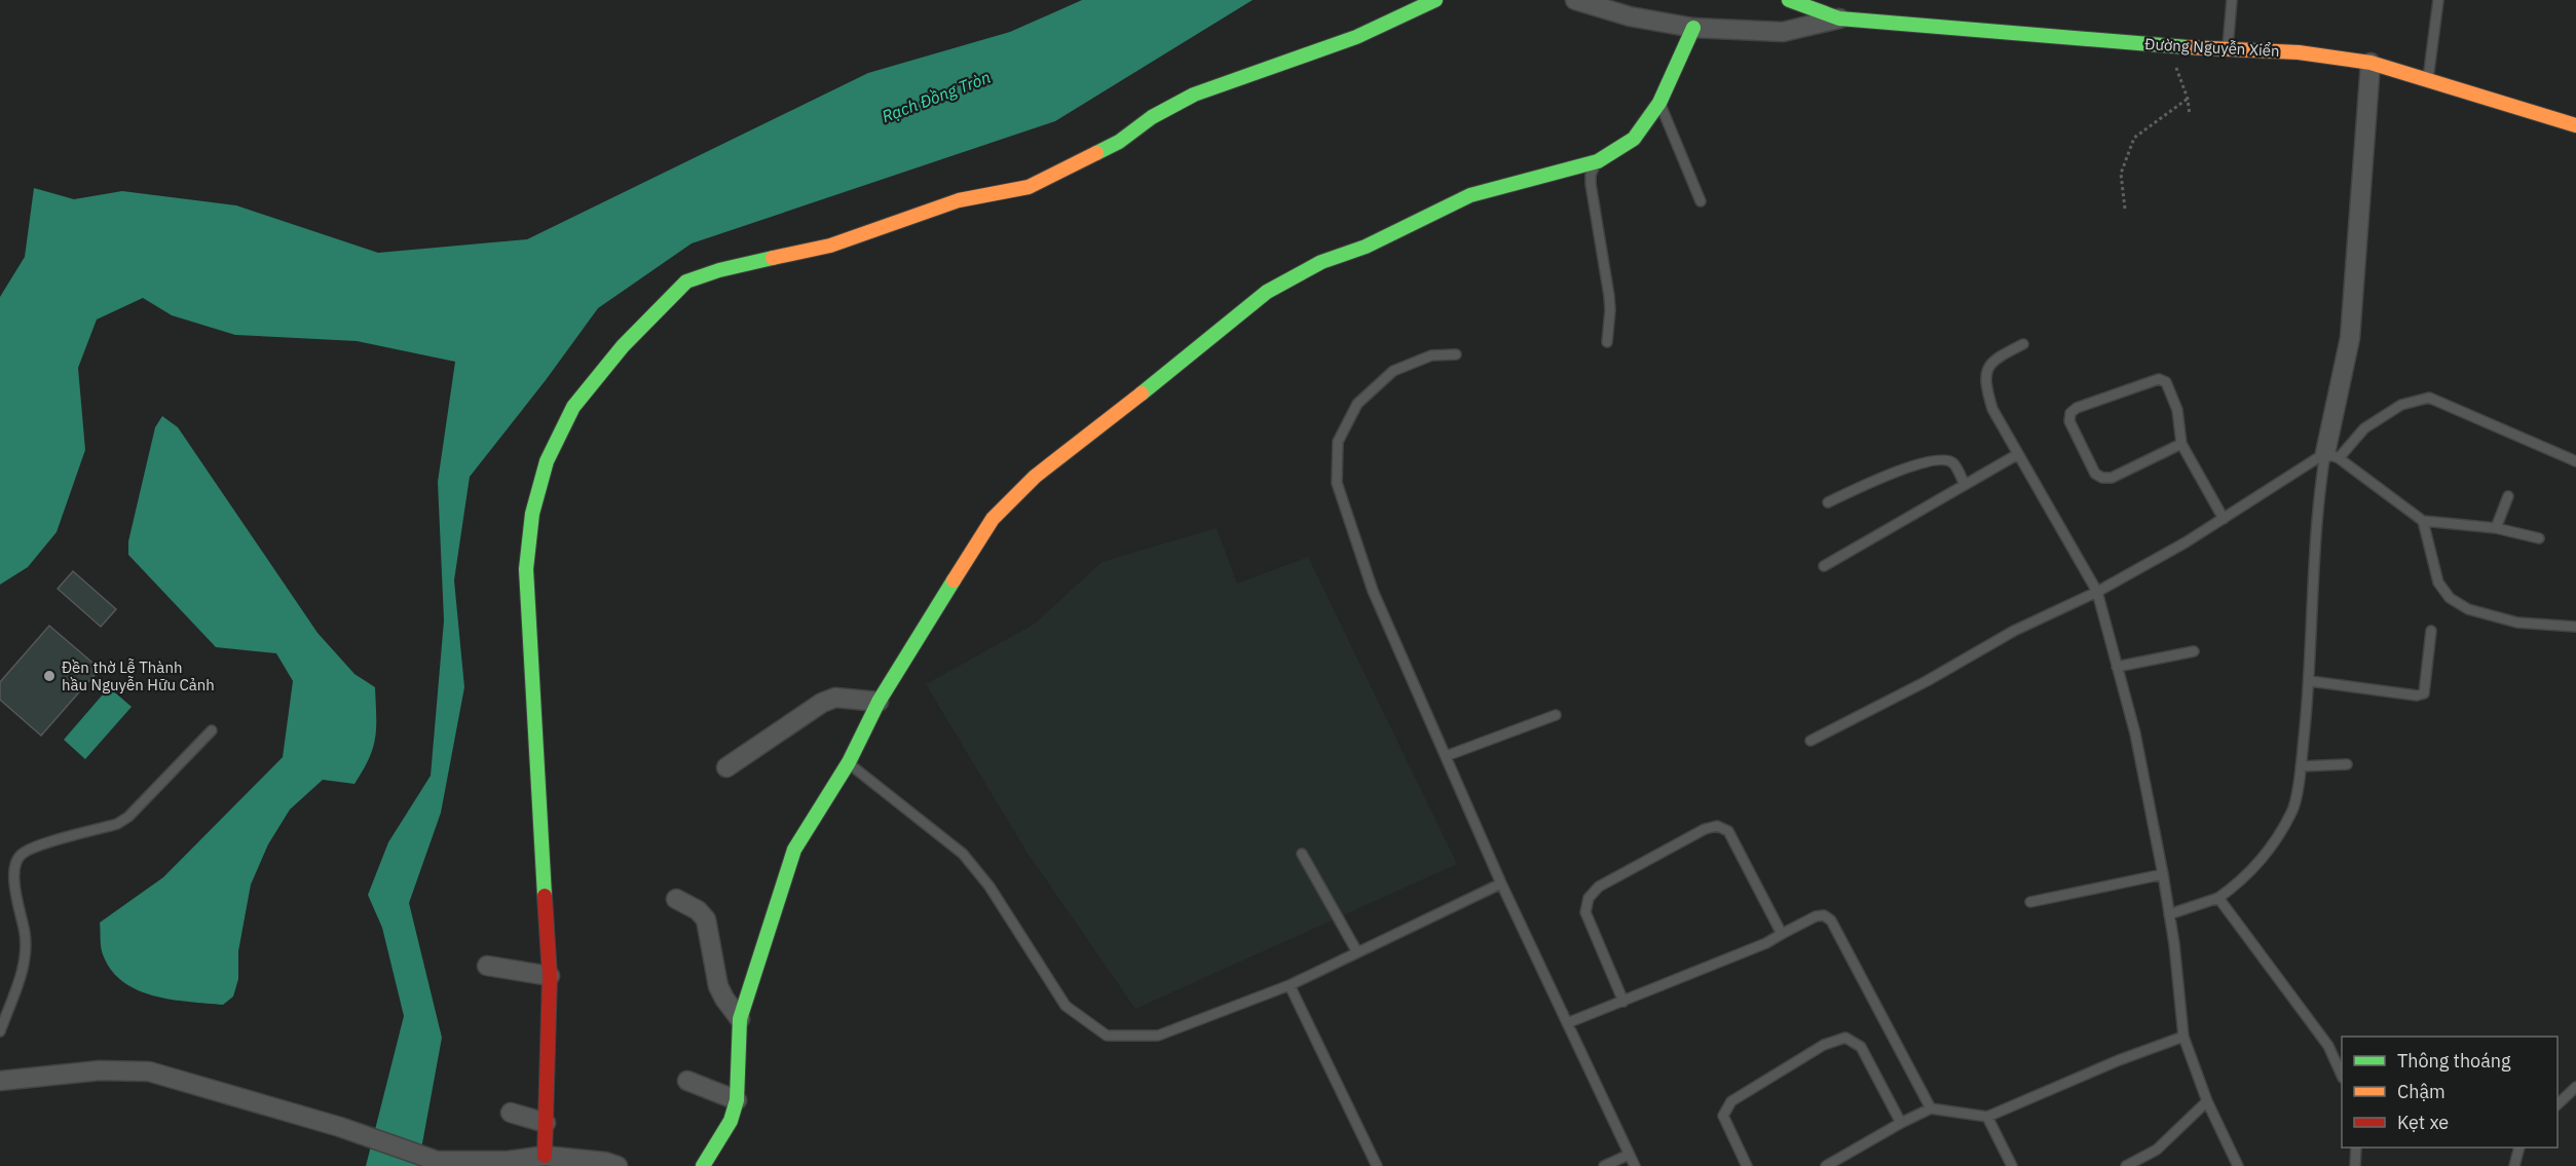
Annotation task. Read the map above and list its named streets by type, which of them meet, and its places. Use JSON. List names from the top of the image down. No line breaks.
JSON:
{"streets":{"street":["Đường Nguyễn Xiển"]},"water":["Rạch Đồng Tròn"],"places":["Đền thờ Lễ Thành hầu Nguyễn Hữu Cảnh"],"legend":["Thông thoáng","Chậm","Kẹt xe"]}
